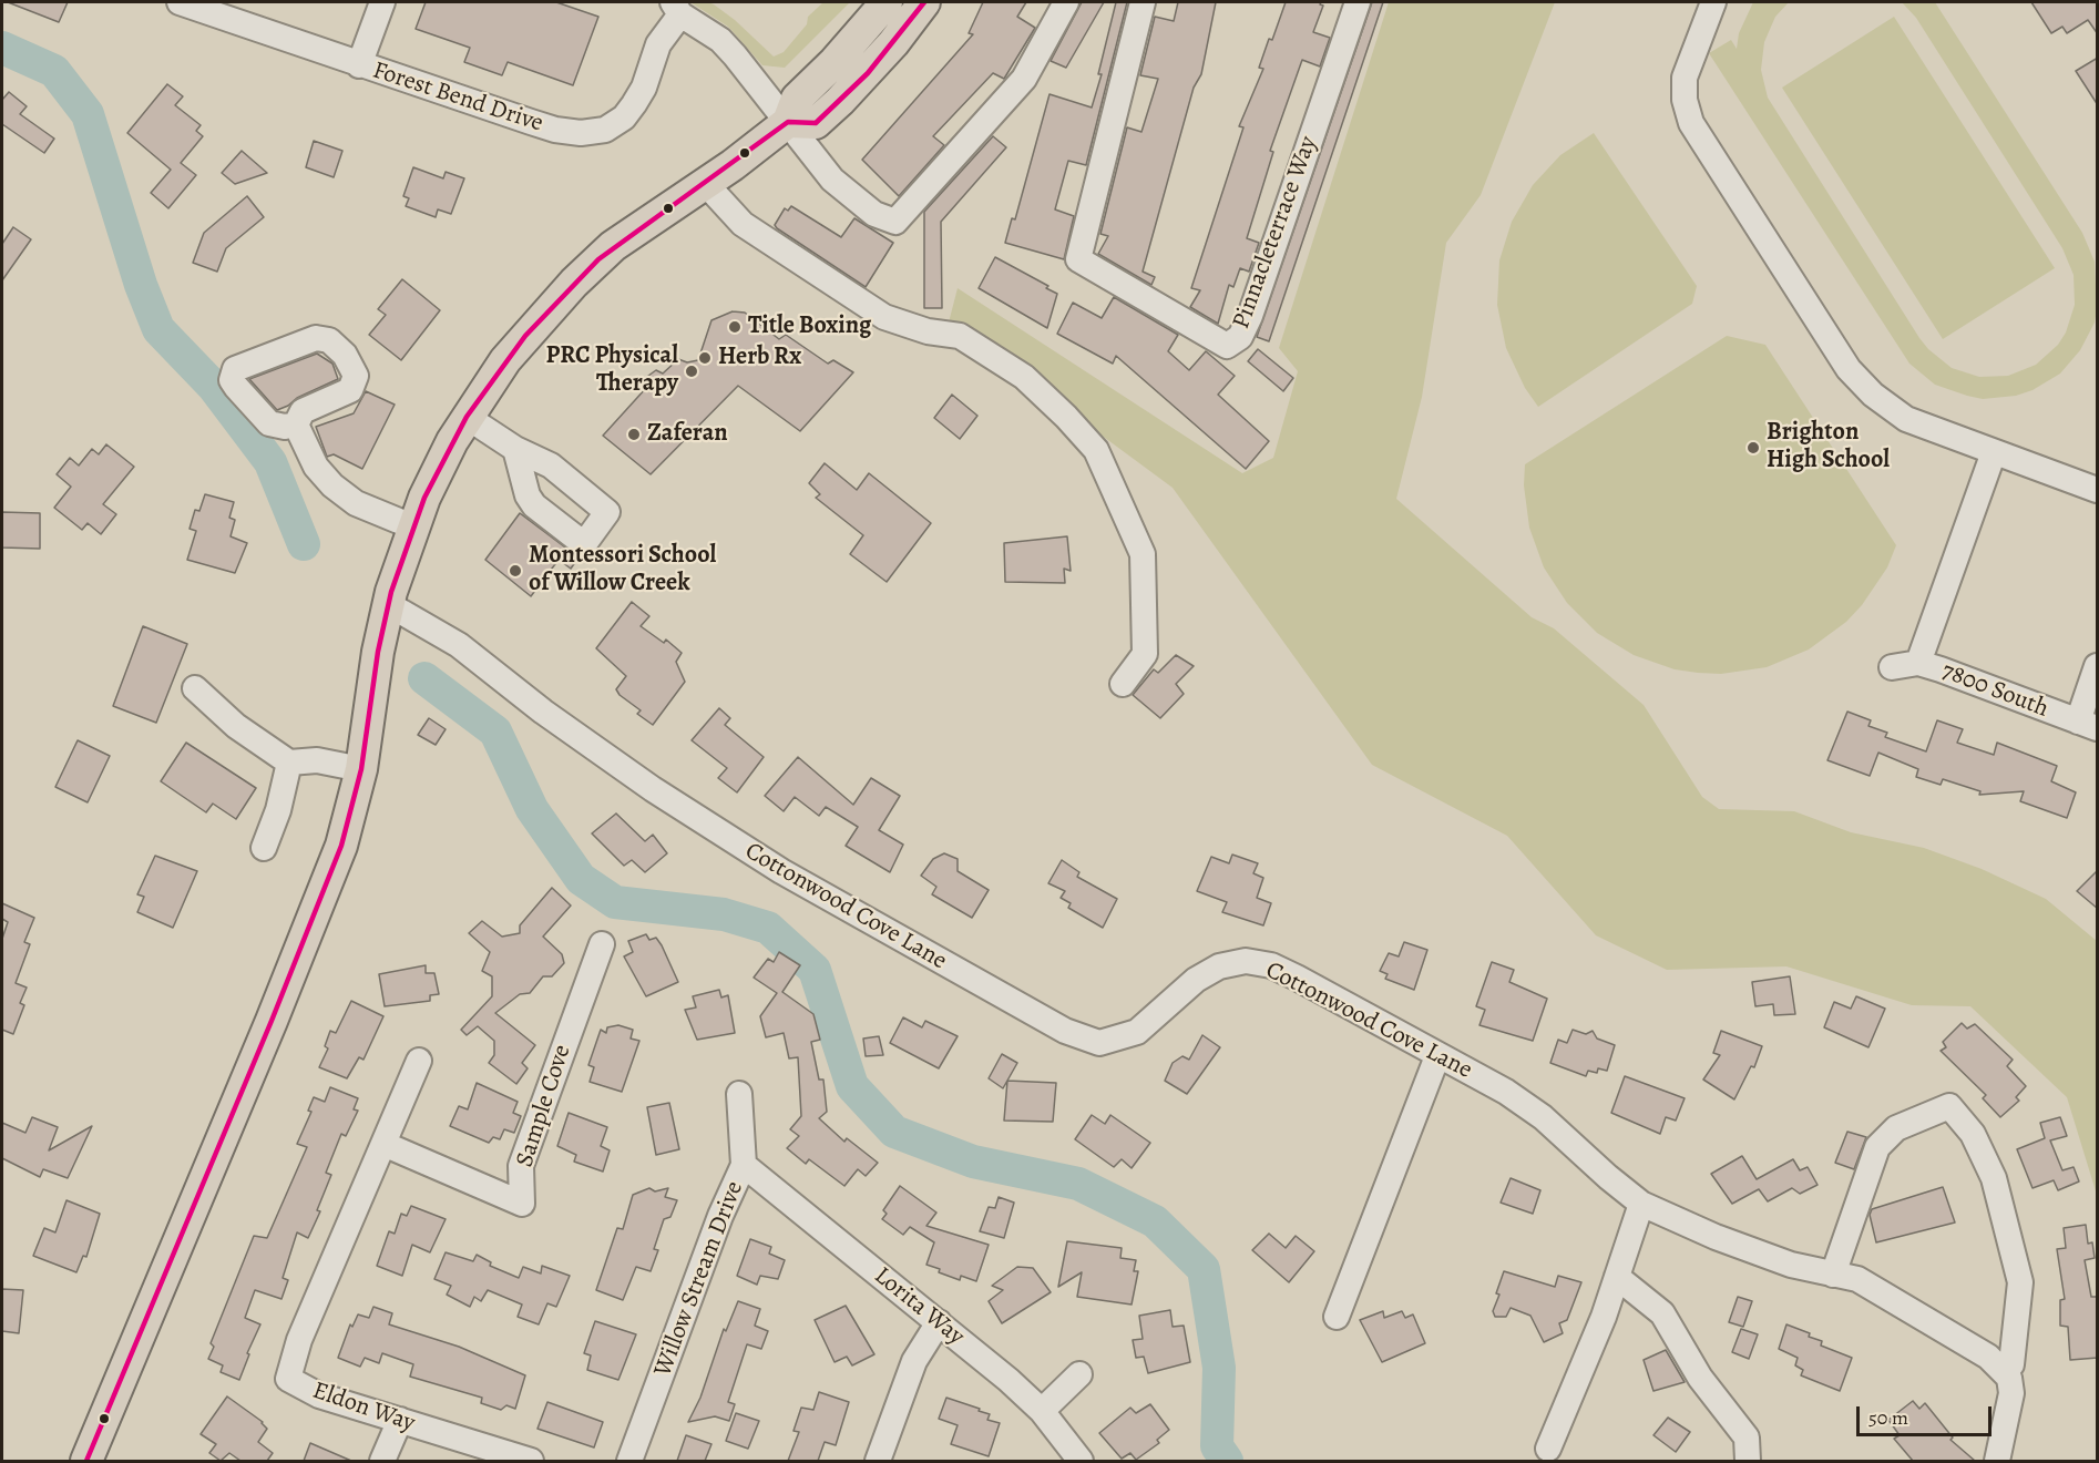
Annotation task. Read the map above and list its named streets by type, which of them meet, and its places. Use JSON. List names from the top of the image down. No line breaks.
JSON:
{"streets":{"street":["Forest Bend Drive","Pinnacleterrace Way","7800 South","Cottonwood Cove Lane","Sample Cove","Willow Stream Drive","Lorita Way","Eldon Way"]},"crossings":[["Sample Cove","Eldon Way"],["Willow Stream Drive","Lorita Way"]],"places":["Title Boxing","Herb Rx","PRC Physical Therapy","Zaferan","Brighton High School","Montessori School of Willow Creek"],"scale_bar":"50 m"}
